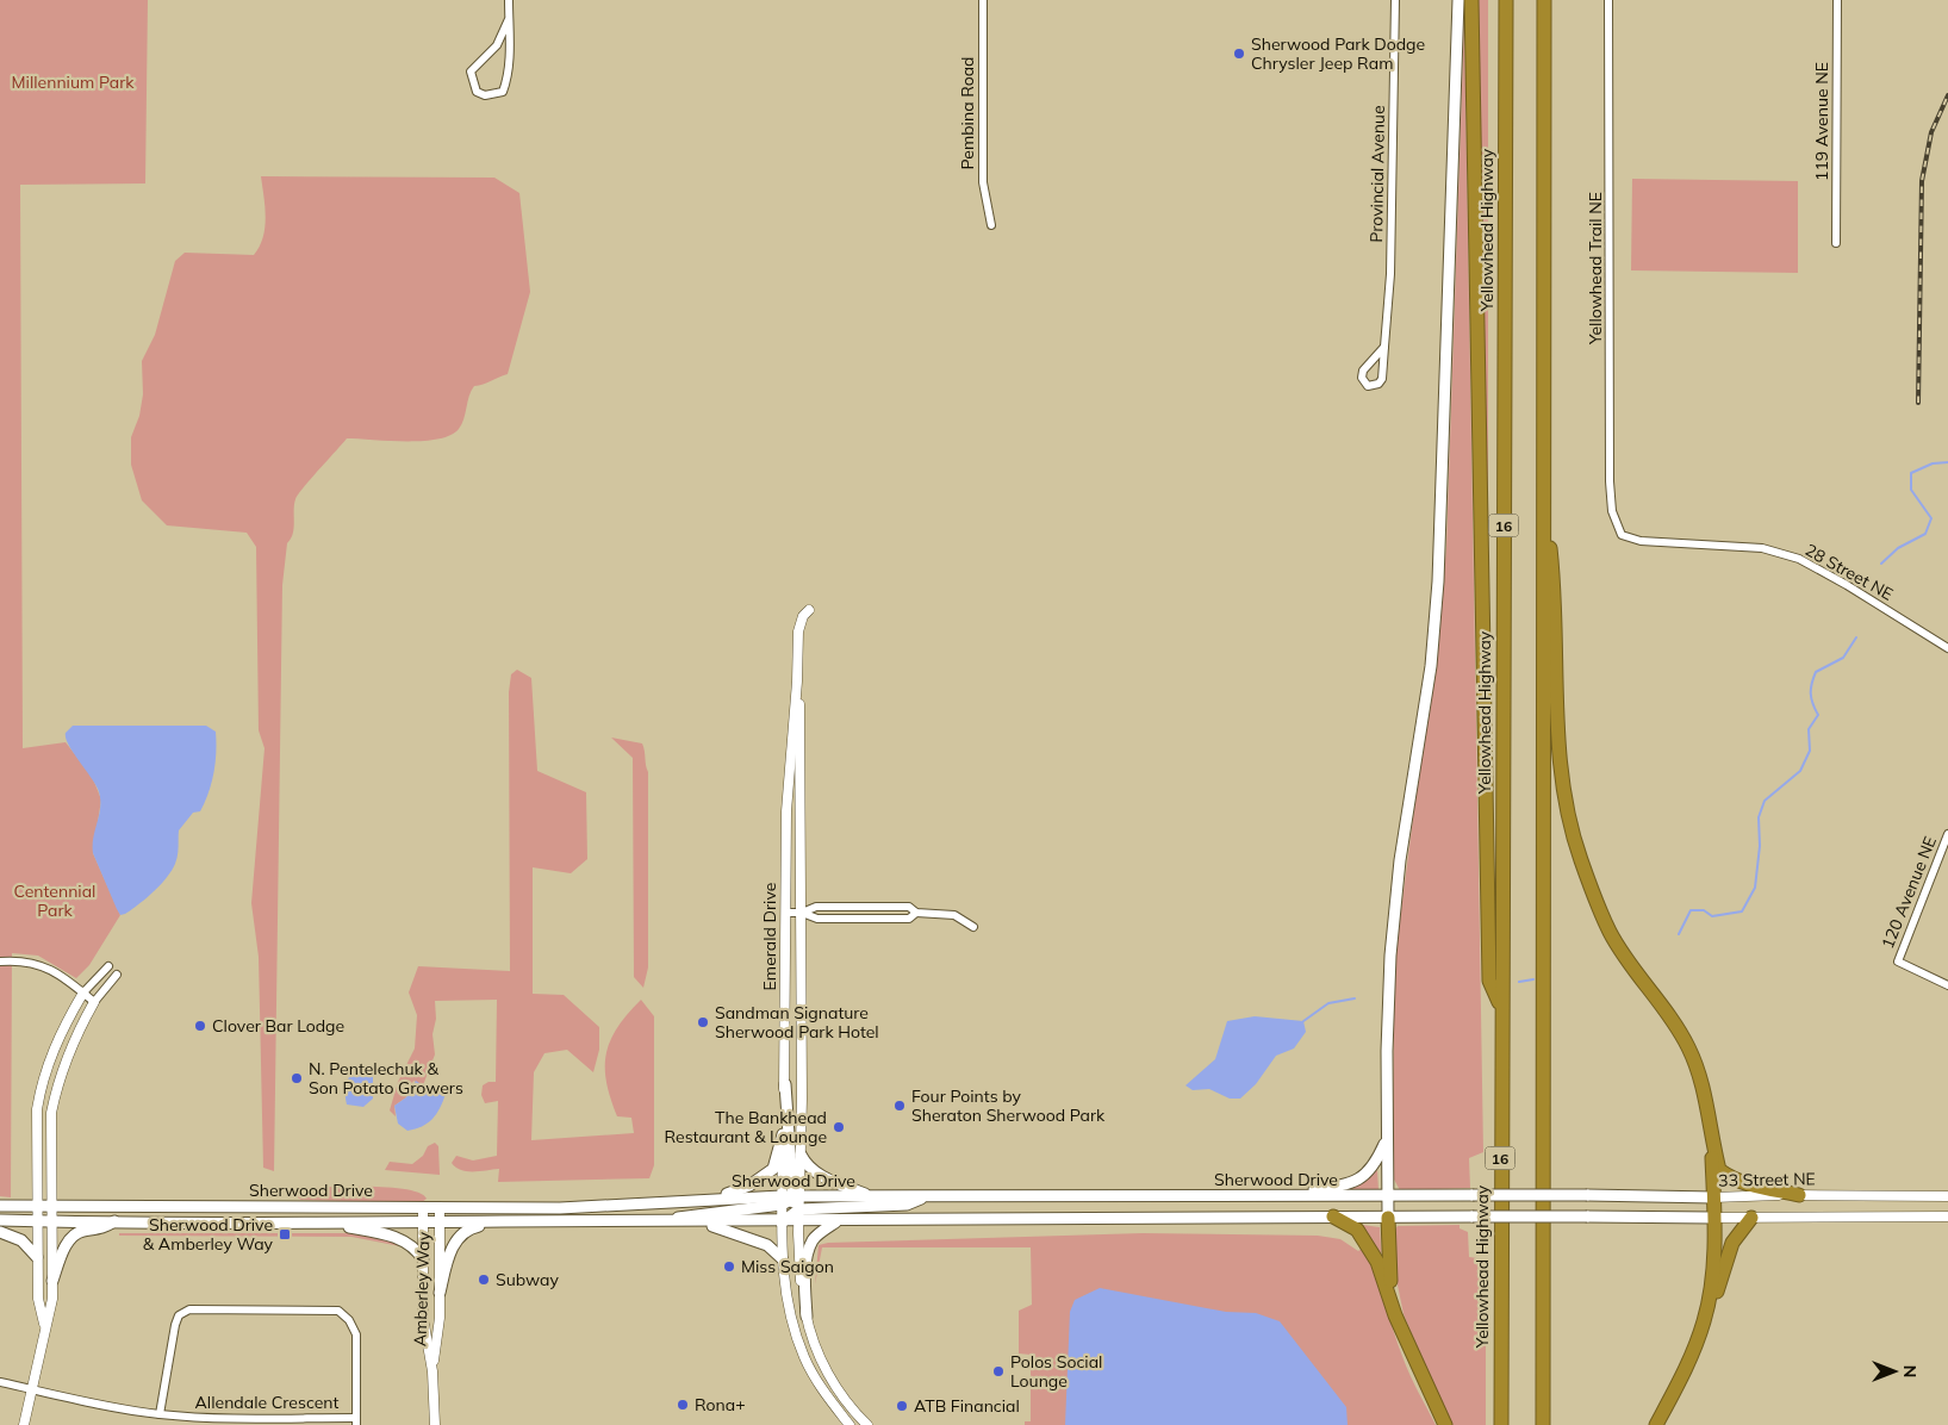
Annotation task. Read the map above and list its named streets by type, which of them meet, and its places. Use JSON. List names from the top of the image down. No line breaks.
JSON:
{"streets":{"highway":["Yellowhead Highway","16"],"main road":["Sherwood Drive","33 Street NE"],"street":["Pembina Road","119 Avenue NE","Provincial Avenue","Yellowhead Trail NE","28 Street NE","120 Avenue NE","Emerald Drive","Amberley Way","Allendale Crescent"]},"crossings":[["Yellowhead Trail NE","28 Street NE"],["Emerald Drive","Sherwood Drive"],["Sherwood Drive","33 Street NE"],["Sherwood Drive","Amberley Way"]],"parks":["Millennium Park","Centennial Park"],"places":{"other":["Sherwood Park Dodge Chrysler Jeep Ram","Sandman Signature Sherwood Park Hotel","Clover Bar Lodge","N. Pentelechuk & Son Potato Growers","Four Points by Sheraton Sherwood Park","The Bankhead Restaurant & Lounge","Miss Saigon","Subway","Polos Social Lounge","Rona+","ATB Financial"],"transit":["Sherwood Drive & Amberley Way"]},"north":"right"}
